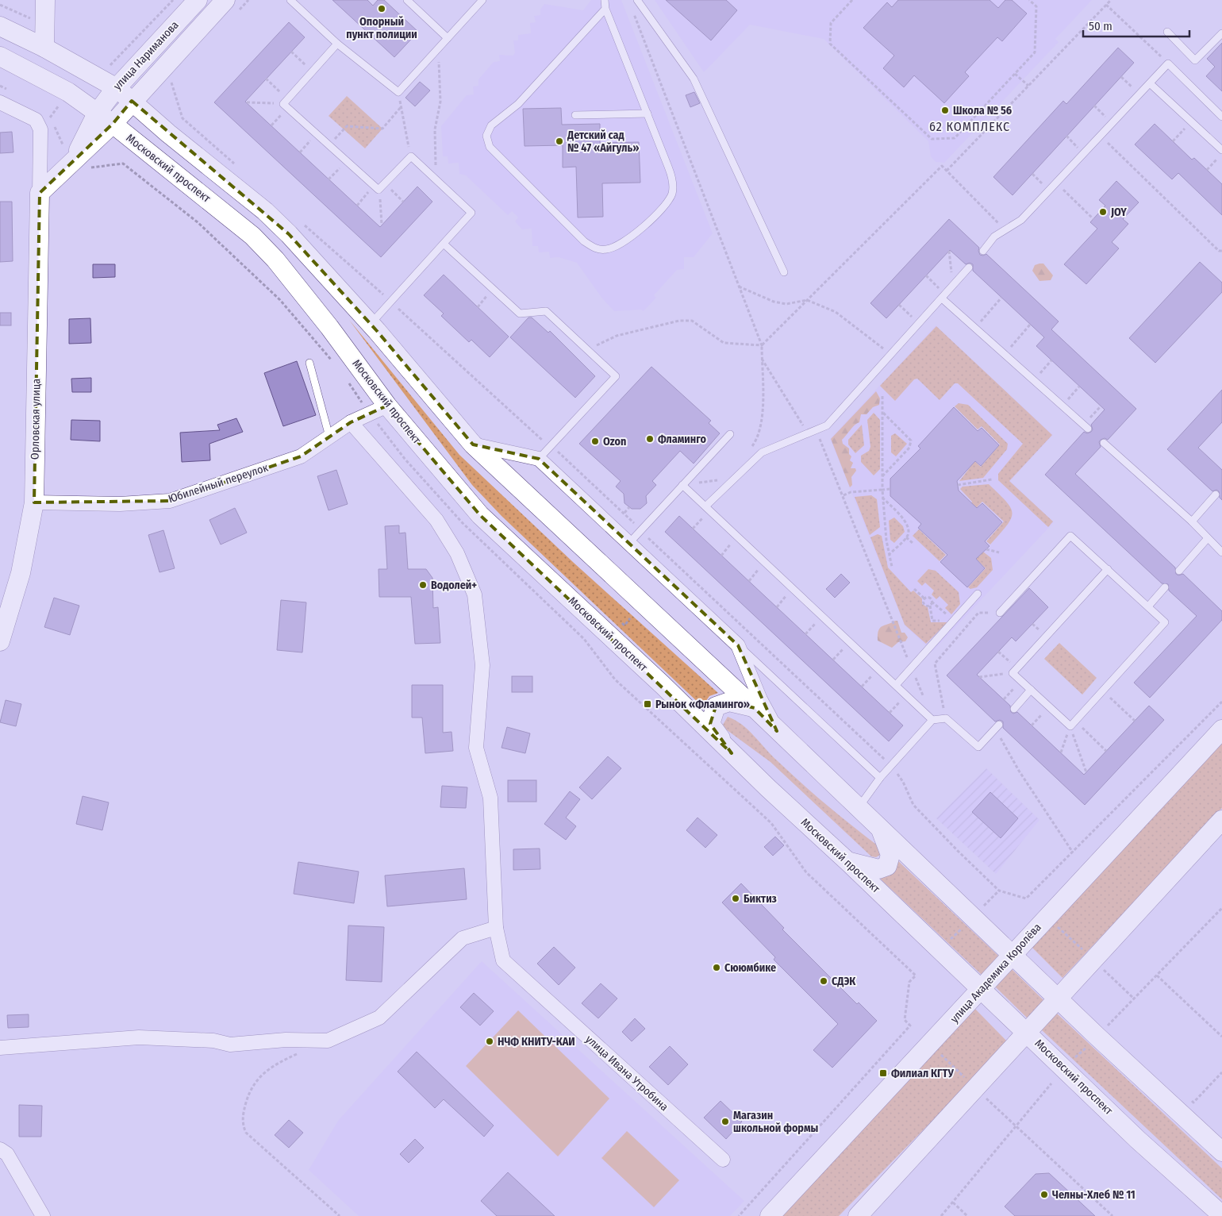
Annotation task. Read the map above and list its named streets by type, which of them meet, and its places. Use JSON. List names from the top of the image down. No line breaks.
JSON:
{"streets":{"main road":["улица Нариманова","Московский проспект","Орловская улица","улица Академика Королёва"],"street":["Юбилейный переулок","улица Ивана Утробина"]},"crossings":[["улица Нариманова","Московский проспект"],["улица Нариманова","Орловская улица"],["Московский проспект","Юбилейный переулок"],["Московский проспект","улица Академика Королёва"],["Орловская улица","Юбилейный переулок"],["Юбилейный переулок","улица Ивана Утробина"]],"districts":["62 КОМПЛЕКС"],"places":{"other":["Опорный пункт полиции","Школа № 56","Детский сад № 47 «Айгуль»","JOY","Фламинго","Ozon","Водолей+","Биктиз","Сююмбике","СДЭК","НЧФ КНИТУ-КАИ","Магазин школьной формы","Челны-Хлеб № 11"],"transit":["Рынок «Фламинго»","Филиал КГТУ"]},"scale_bar":"50 m"}
